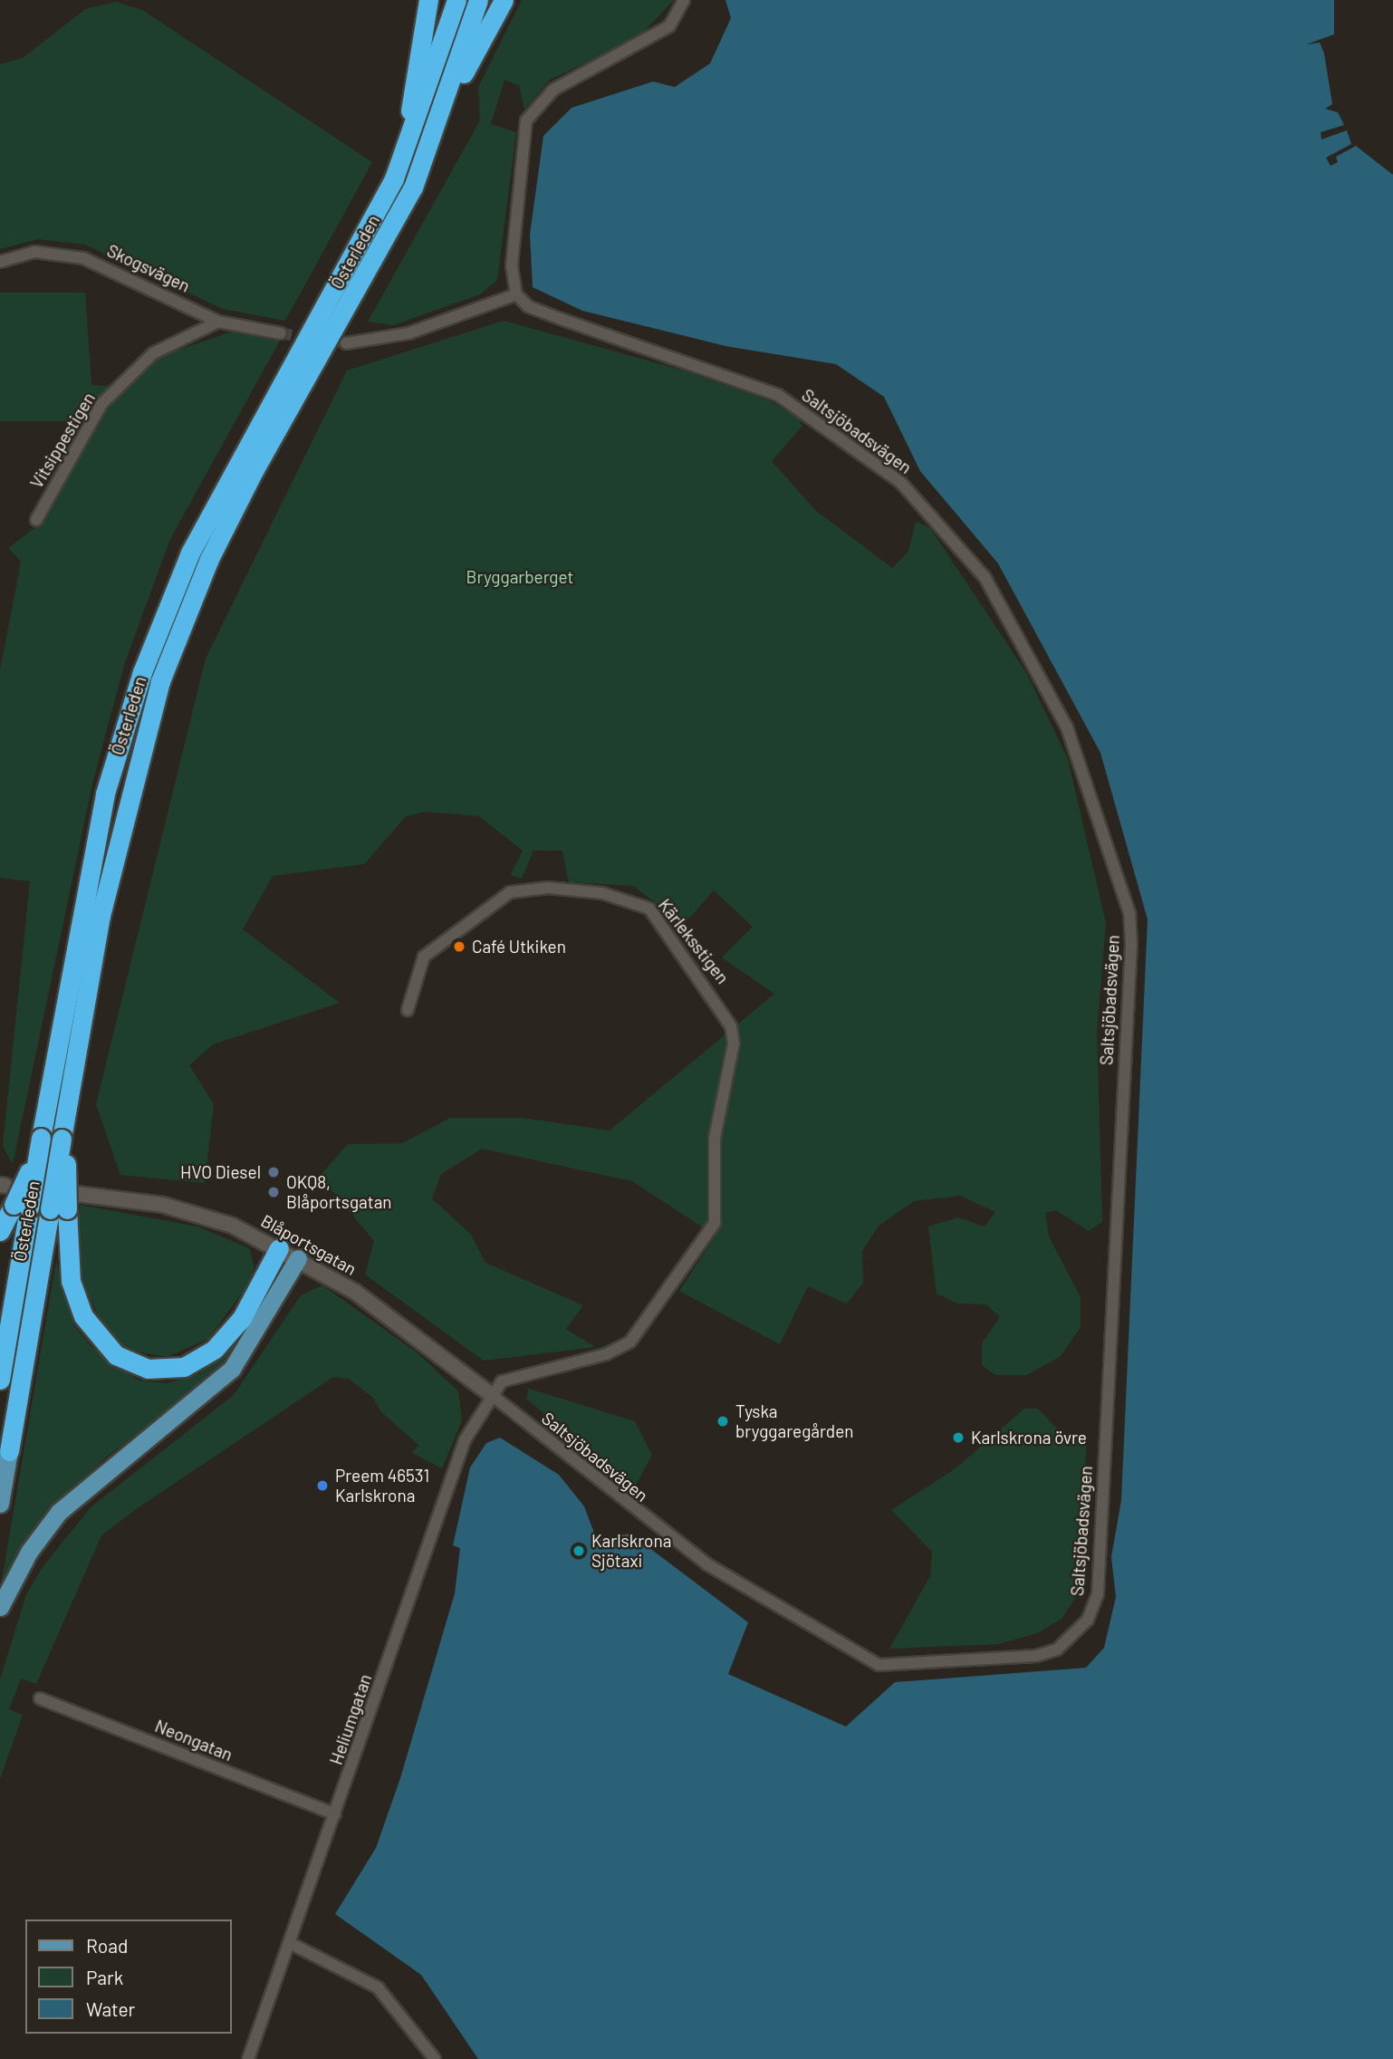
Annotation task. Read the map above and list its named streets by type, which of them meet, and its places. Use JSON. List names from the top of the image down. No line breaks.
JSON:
{"streets":{"highway":["Österleden"],"street":["Skogsvägen","Saltsjöbadsvägen","Vitsippestigen","Kärleksstigen","Blåportsgatan","Heliumgatan","Neongatan"]},"crossings":[["Österleden","Blåportsgatan"],["Skogsvägen","Vitsippestigen"],["Saltsjöbadsvägen","Kärleksstigen"],["Saltsjöbadsvägen","Blåportsgatan"],["Saltsjöbadsvägen","Heliumgatan"],["Kärleksstigen","Blåportsgatan"],["Kärleksstigen","Heliumgatan"],["Blåportsgatan","Heliumgatan"],["Heliumgatan","Neongatan"]],"parks":["Bryggarberget"],"places":["Café Utkiken","HVO Diesel","OKQ8, Blåportsgatan","Tyska bryggaregården","Karlskrona övre","Preem 46531 Karlskrona","Karlskrona Sjötaxi"],"legend":["Road","Park","Water"]}
